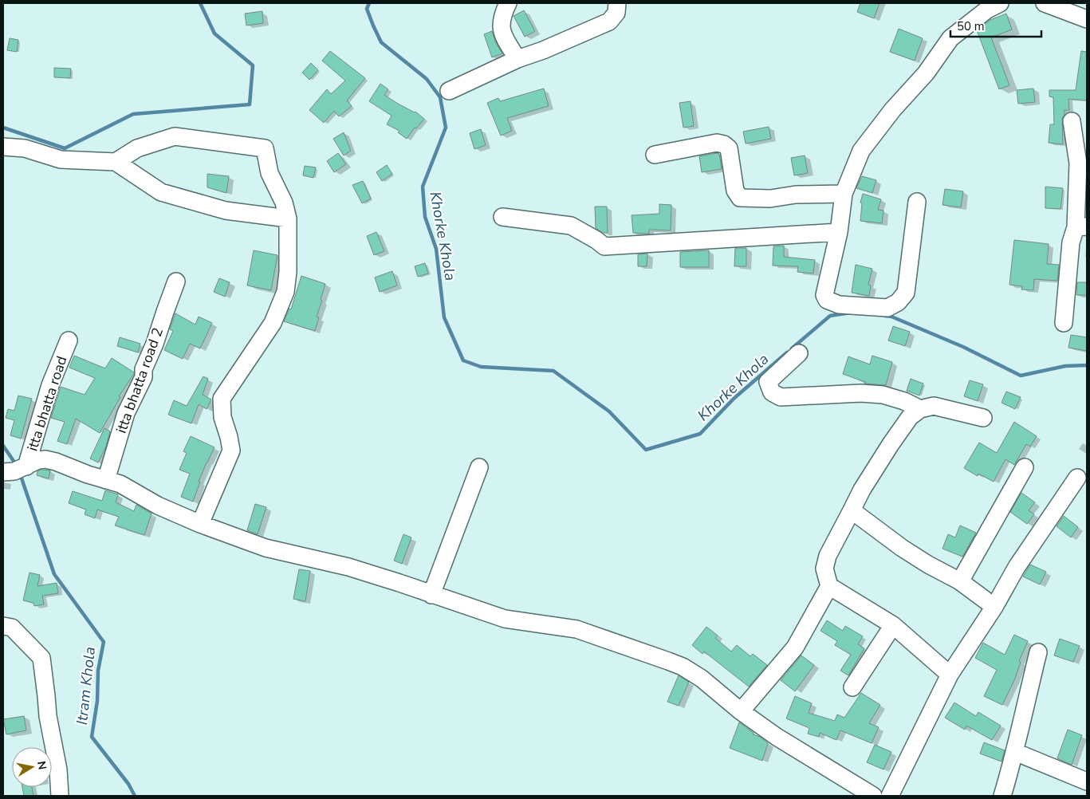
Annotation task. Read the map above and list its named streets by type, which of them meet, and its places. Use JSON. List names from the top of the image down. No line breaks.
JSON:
{"streets":{"street":["itta bhatta road 2","itta bhatta road"]},"water":["Khorke Khola","Itram Khola"],"scale_bar":"50 m","north":"right"}
